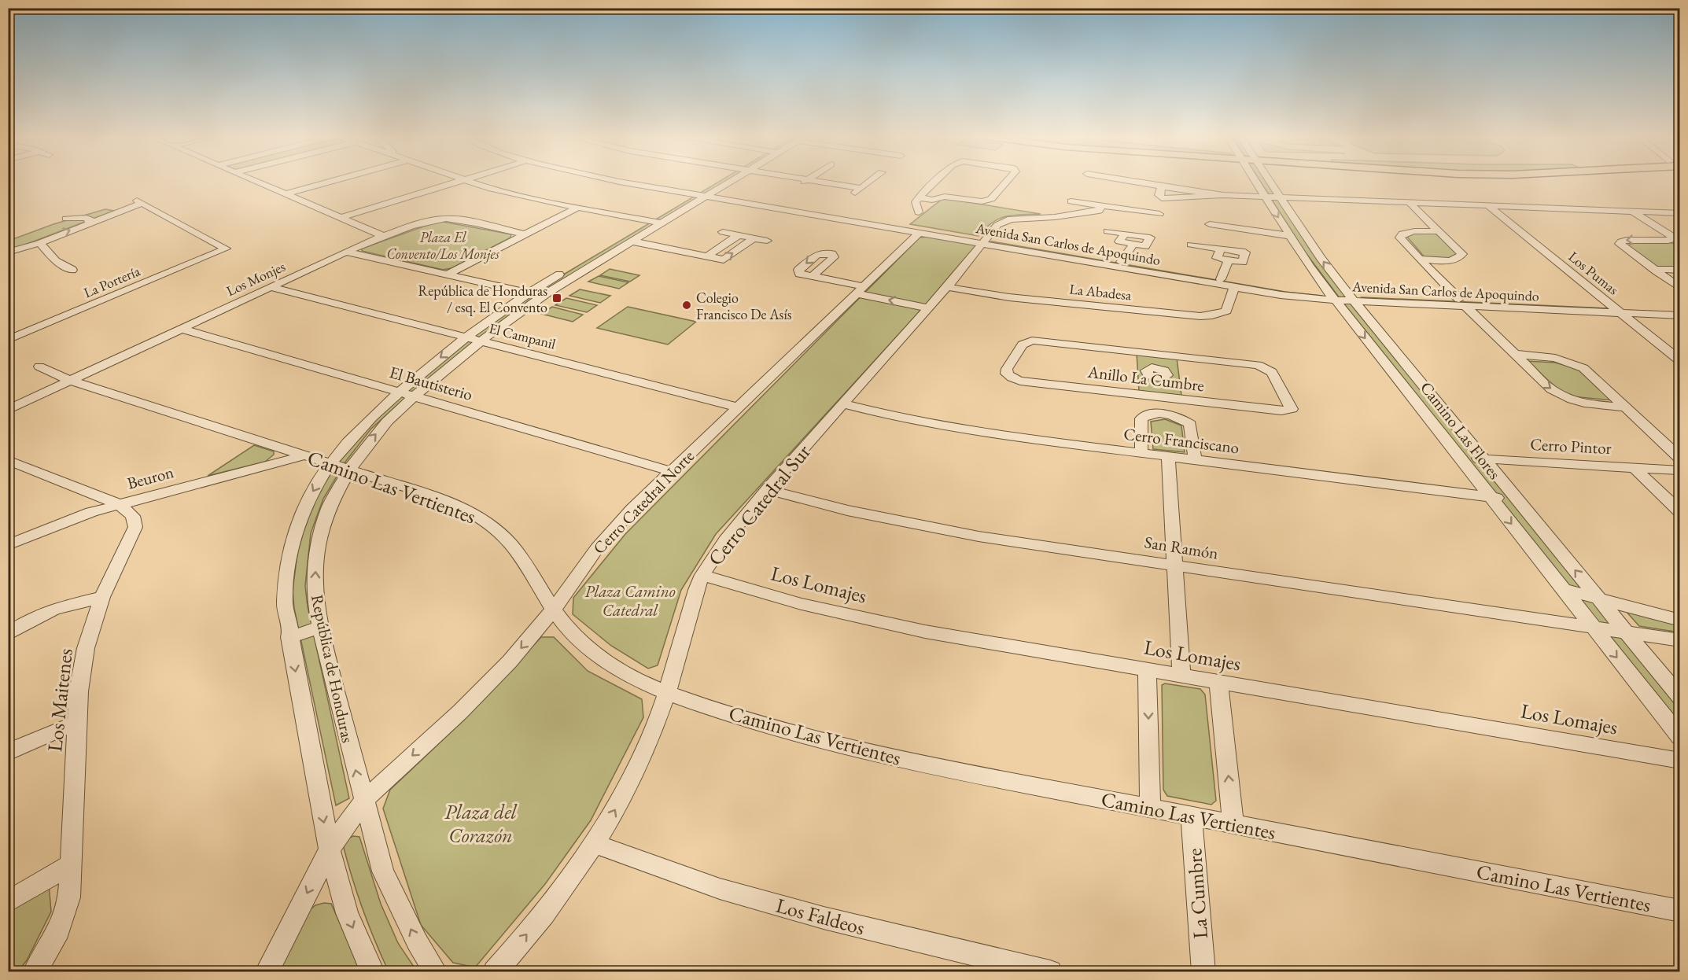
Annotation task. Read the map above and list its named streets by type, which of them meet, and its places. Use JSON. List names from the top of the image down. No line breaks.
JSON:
{"streets":{"street":["Avenida San Carlos de Apoquindo","Los Pumas","Los Monjes","La Portería","La Abadesa","El Campanil","Anillo La Cumbre","El Bautisterio","Camino Las Flores","Cerro Franciscano","Cerro Pintor","Beuron","Camino Las Vertientes","Cerro Catedral Norte","Cerro Catedral Sur","San Ramón","Los Lomajes","República de Honduras","Los Maitenes","La Cumbre","Los Faldeos"]},"crossings":[["Avenida San Carlos de Apoquindo","Los Pumas"],["Avenida San Carlos de Apoquindo","La Abadesa"],["Avenida San Carlos de Apoquindo","Camino Las Flores"],["Avenida San Carlos de Apoquindo","Cerro Catedral Norte"],["Avenida San Carlos de Apoquindo","Cerro Catedral Sur"],["Avenida San Carlos de Apoquindo","República de Honduras"],["Los Monjes","El Campanil"],["Los Monjes","El Bautisterio"],["Los Monjes","Camino Las Vertientes"],["La Abadesa","Cerro Catedral Sur"],["El Campanil","Cerro Catedral Norte"],["El Campanil","República de Honduras"],["El Bautisterio","Cerro Catedral Norte"],["El Bautisterio","República de Honduras"],["Camino Las Flores","Cerro Franciscano"],["Camino Las Flores","Cerro Pintor"],["Camino Las Flores","San Ramón"],["Cerro Franciscano","Cerro Catedral Sur"],["Beuron","Camino Las Vertientes"],["Beuron","Los Maitenes"],["Camino Las Vertientes","Cerro Catedral Norte"],["Camino Las Vertientes","Cerro Catedral Sur"],["Camino Las Vertientes","República de Honduras"],["Camino Las Vertientes","La Cumbre"],["Cerro Catedral Norte","República de Honduras"],["Cerro Catedral Sur","San Ramón"],["Cerro Catedral Sur","Los Lomajes"],["Cerro Catedral Sur","Los Faldeos"]],"parks":["Plaza El Convento/Los Monjes","Plaza Camino Catedral","Plaza del Corazón"],"places":{"transit":["República de Honduras / esq. El Convento"],"other":["Colegio Francisco De Asís"]}}
